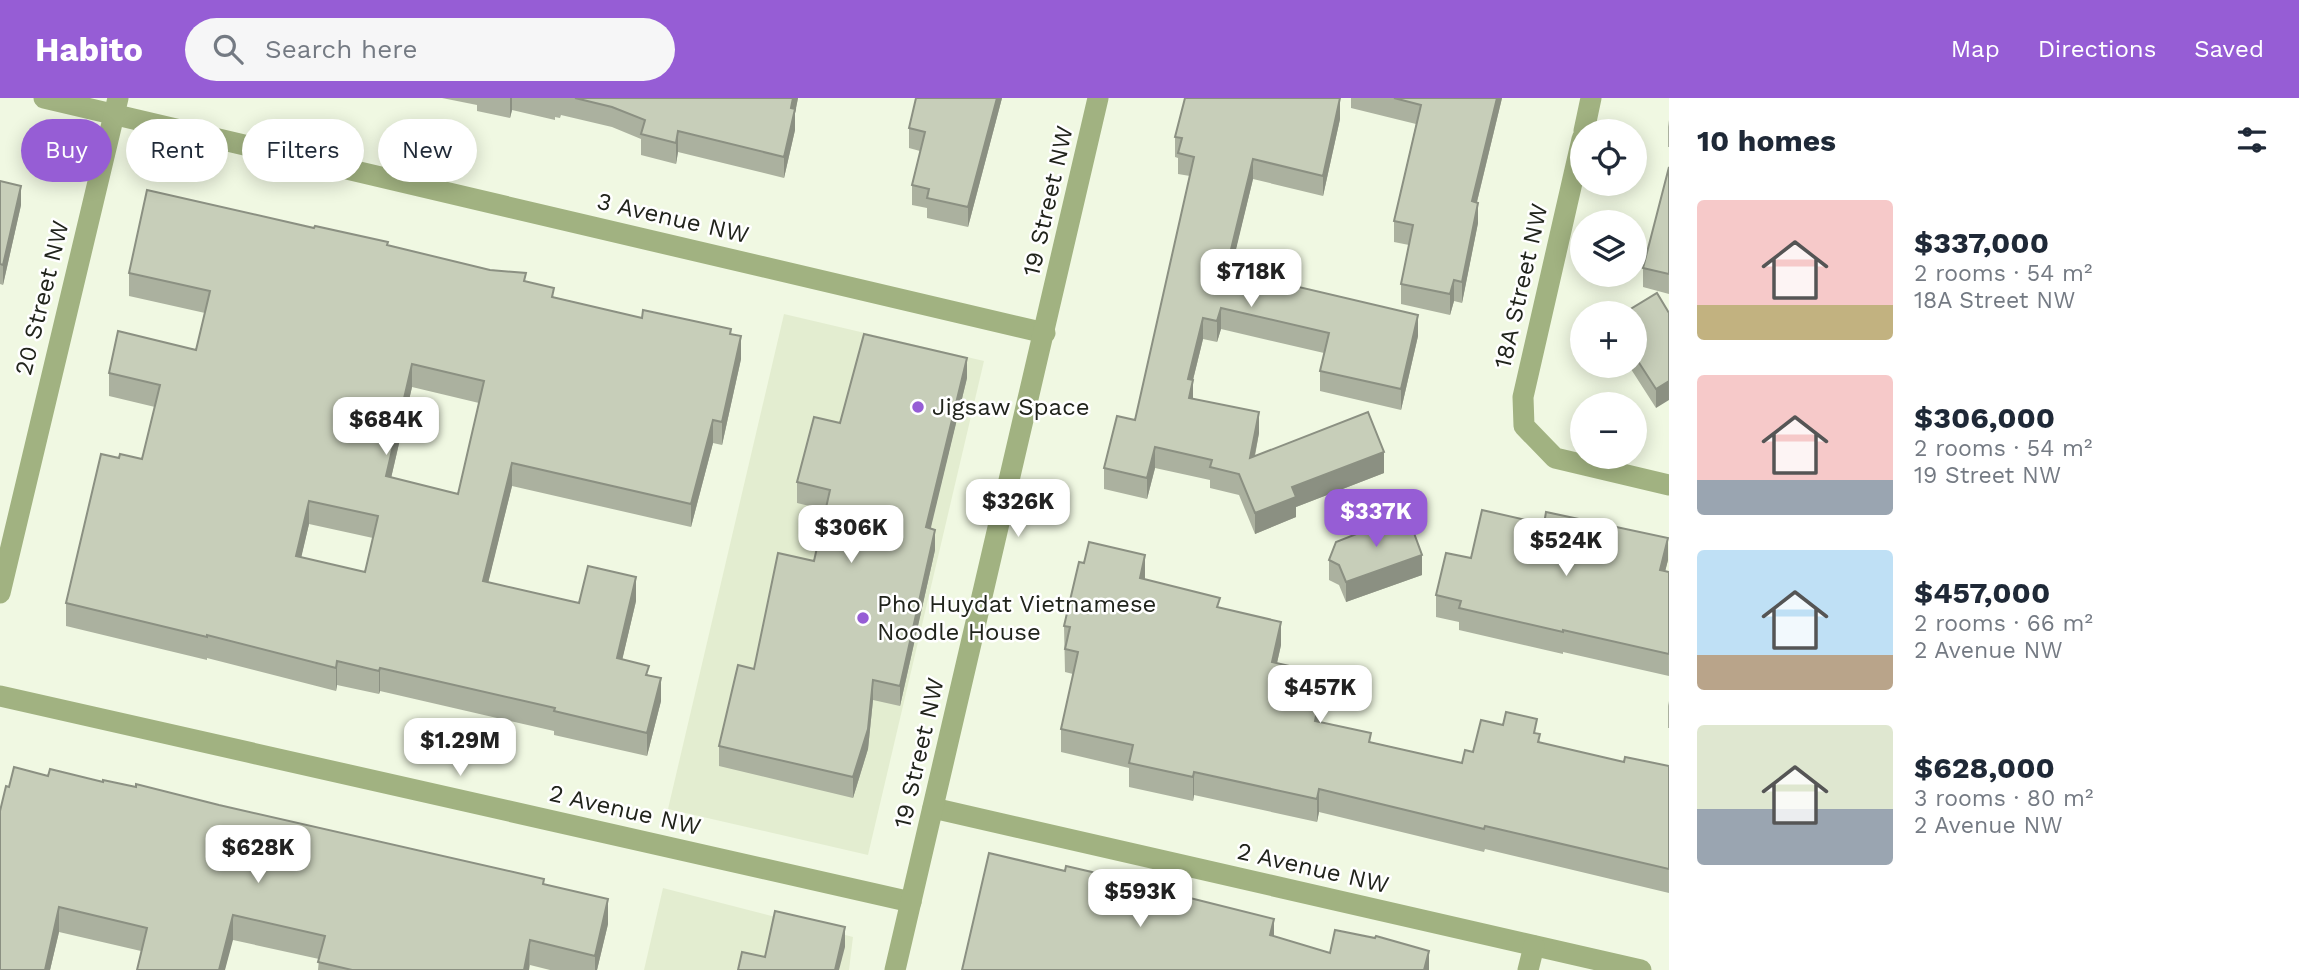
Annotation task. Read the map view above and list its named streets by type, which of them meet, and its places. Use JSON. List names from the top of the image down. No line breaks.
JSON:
{"streets":{"street":["19 Street NW","3 Avenue NW","18A Street NW","20 Street NW","2 Avenue NW"]},"crossings":[["19 Street NW","3 Avenue NW"],["19 Street NW","2 Avenue NW"],["3 Avenue NW","20 Street NW"]],"places":["Jigsaw Space","Pho Huydat Vietnamese Noodle House"],"page":{"header":"Habito","search":"Search here","nav":["Map","Directions","Saved"],"heading":"10 homes","map_buttons":["+","−"],"chip":["Buy","Rent","Filters","New"],"list":[{"name":"$337,000","note":"2 rooms · 54 m² · 18A Street NW"},{"name":"$306,000","note":"2 rooms · 54 m² · 19 Street NW"},{"name":"$457,000","note":"2 rooms · 66 m² · 2 Avenue NW"},{"name":"$628,000","note":"3 rooms · 80 m² · 2 Avenue NW"}],"price":["$718K","$684K","$326K","$337K","$306K","$524K","$457K","$1.29M","$628K","$593K"]}}
